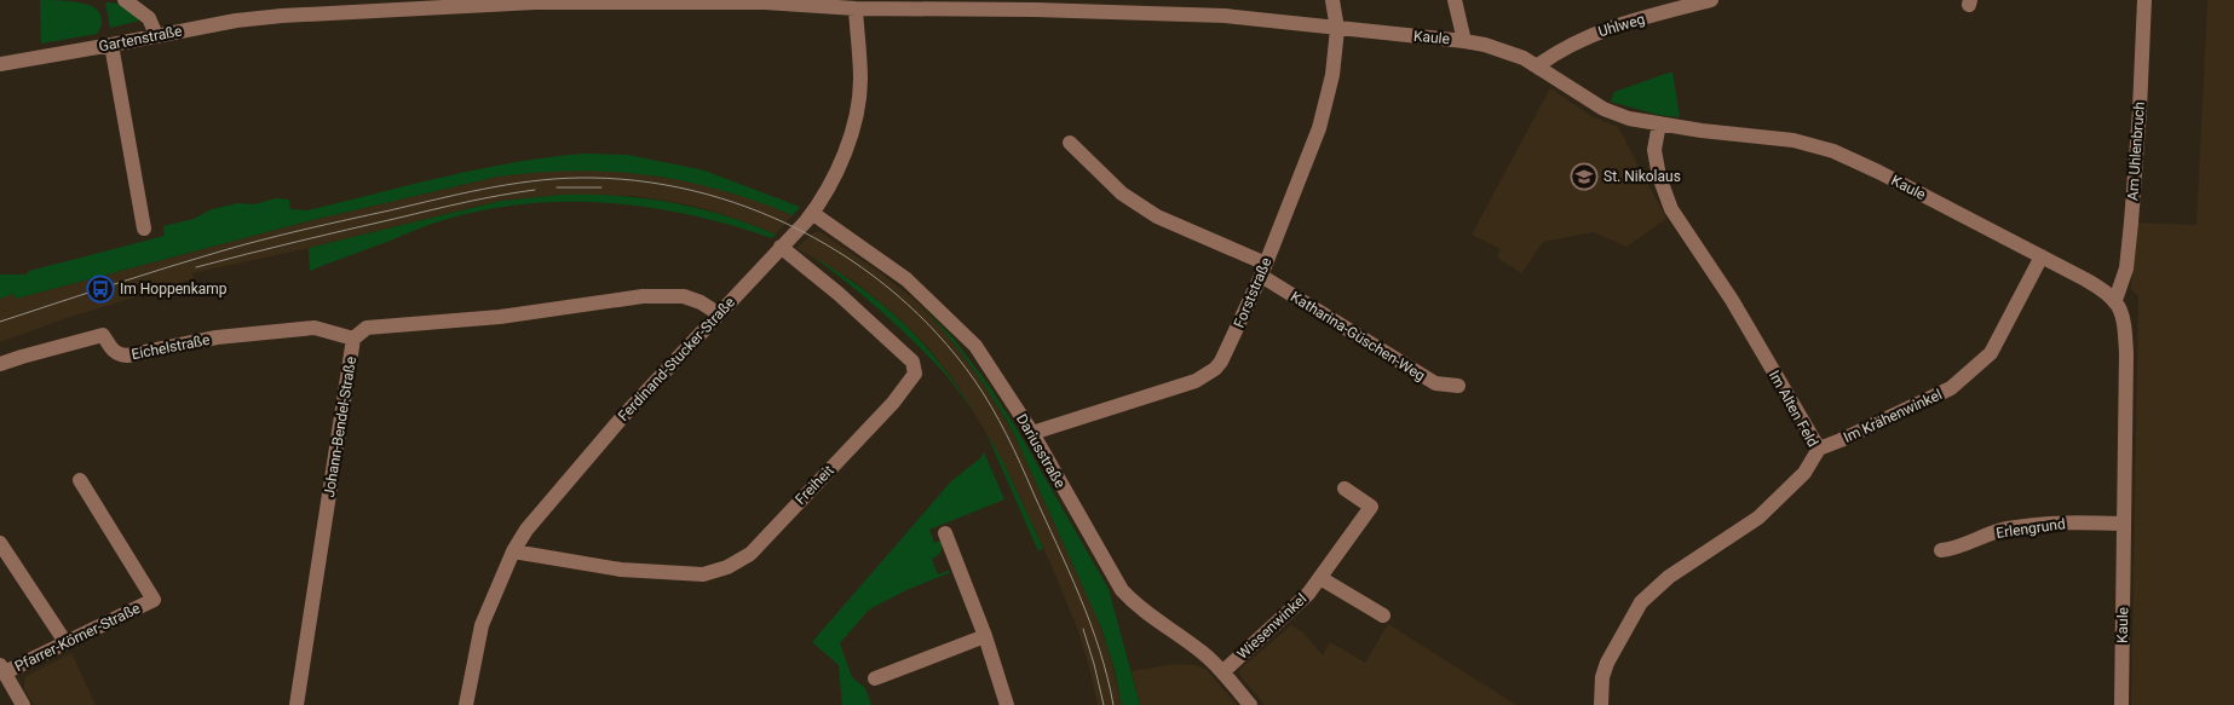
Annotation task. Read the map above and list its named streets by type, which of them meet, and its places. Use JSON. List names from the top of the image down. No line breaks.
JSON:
{"streets":{"street":["Uhlweg","Kaule","Gartenstraße","Am Uhlenbruch","Forststraße","Katharina-Güschen-Weg","Eichelstraße","Ferdinand-Stucker-Straße","Im Alten Feld","Im Krähenwinkel","Johann-Bendel-Straße","Dariusstraße","Freiheit","Erlengrund","Wiesenwinkel","Pfarrer-Körner-Straße"]},"crossings":[["Uhlweg","Kaule"],["Kaule","Gartenstraße"],["Kaule","Am Uhlenbruch"],["Kaule","Forststraße"],["Kaule","Ferdinand-Stucker-Straße"],["Kaule","Im Alten Feld"],["Kaule","Im Krähenwinkel"],["Kaule","Erlengrund"],["Forststraße","Katharina-Güschen-Weg"],["Forststraße","Dariusstraße"],["Eichelstraße","Johann-Bendel-Straße"],["Ferdinand-Stucker-Straße","Johann-Bendel-Straße"],["Ferdinand-Stucker-Straße","Dariusstraße"],["Ferdinand-Stucker-Straße","Freiheit"],["Im Alten Feld","Im Krähenwinkel"],["Dariusstraße","Wiesenwinkel"]],"places":{"school or university":["St. Nikolaus"],"bus stop":["Im Hoppenkamp"]}}
